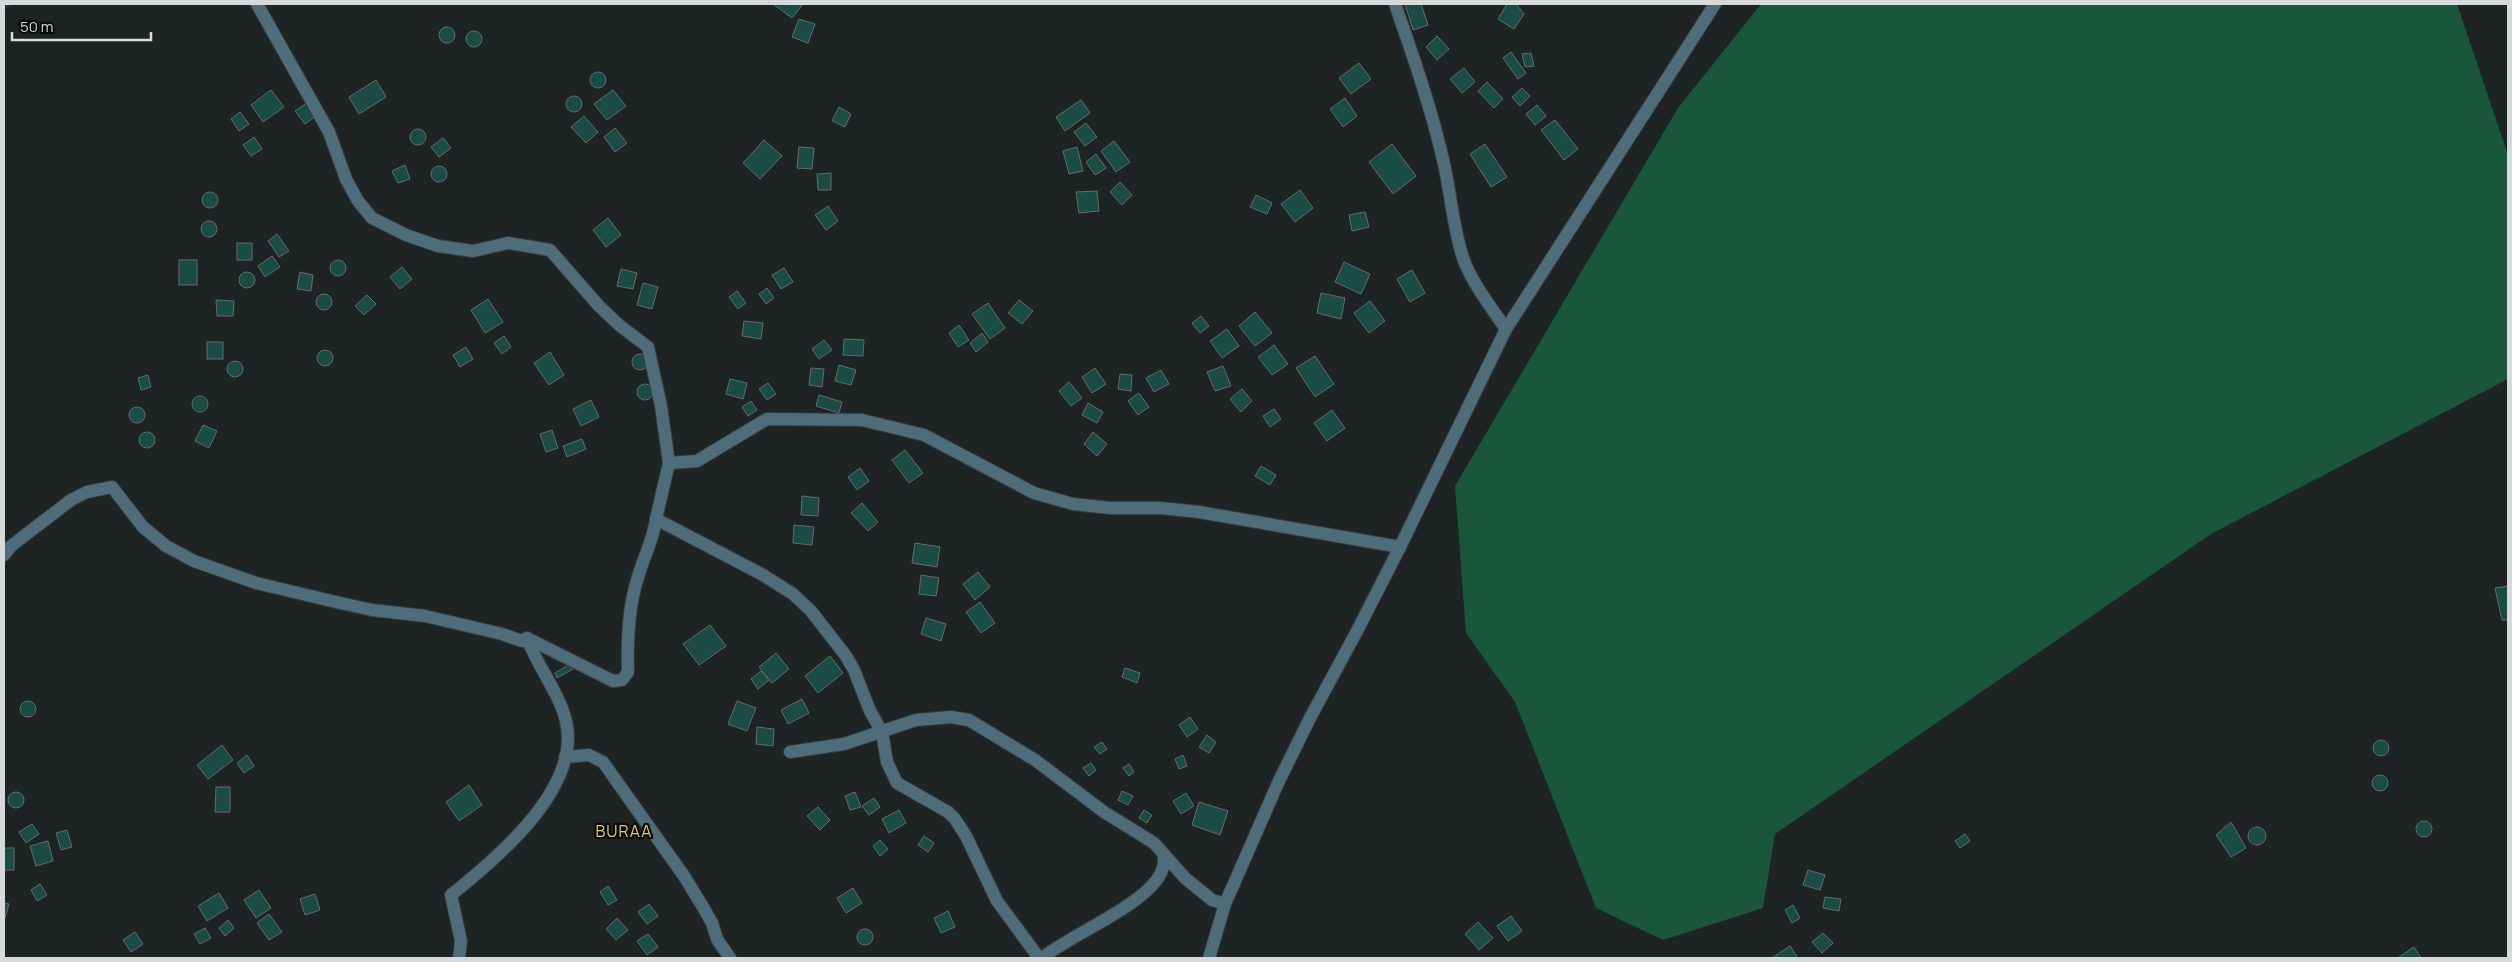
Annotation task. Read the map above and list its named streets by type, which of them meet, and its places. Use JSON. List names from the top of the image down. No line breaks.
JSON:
{"districts":["BURAA"],"scale_bar":"50 m"}
